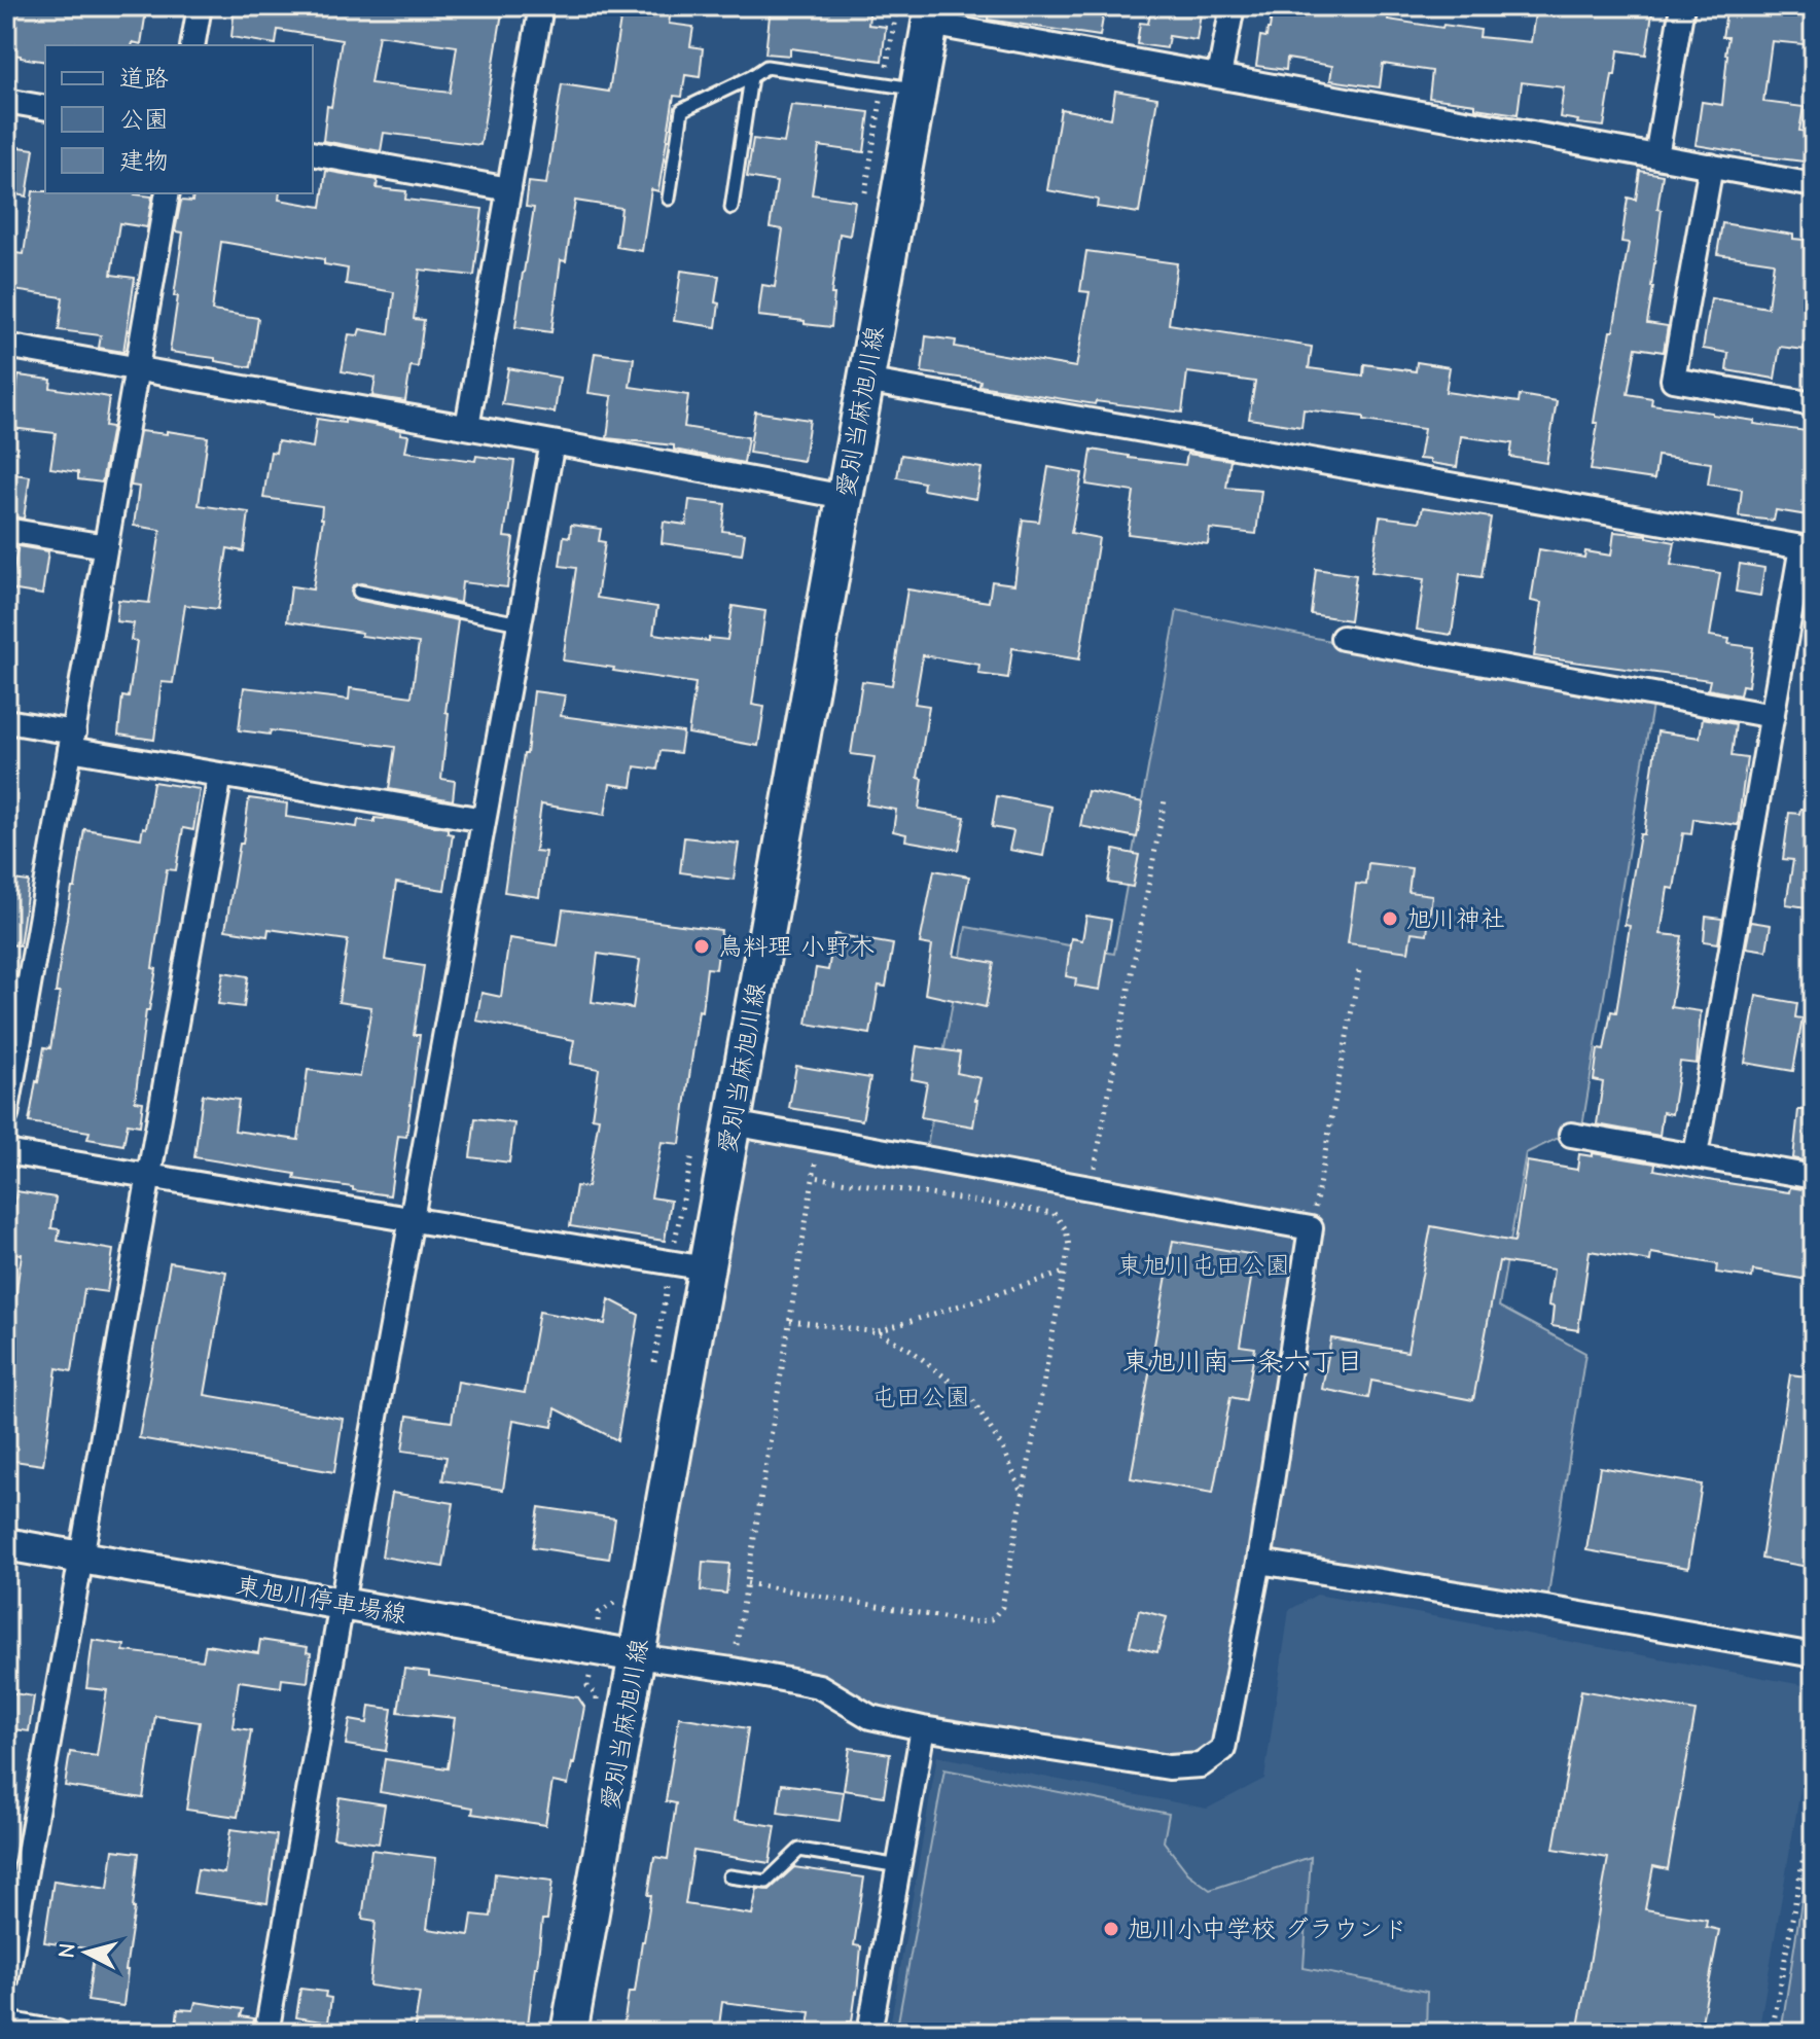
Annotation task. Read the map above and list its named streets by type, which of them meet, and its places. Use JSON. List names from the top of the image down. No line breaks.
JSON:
{"streets":{"main road":["愛別当麻旭川線","東旭川停車場線"]},"crossings":[["愛別当麻旭川線","東旭川停車場線"]],"districts":["東旭川南一条六丁目"],"parks":["東旭川屯田公園","屯田公園"],"places":["旭川神社","鳥料理 小野木","旭川小中学校 グラウンド"],"legend":["道路","公園","建物"],"north":"left"}
